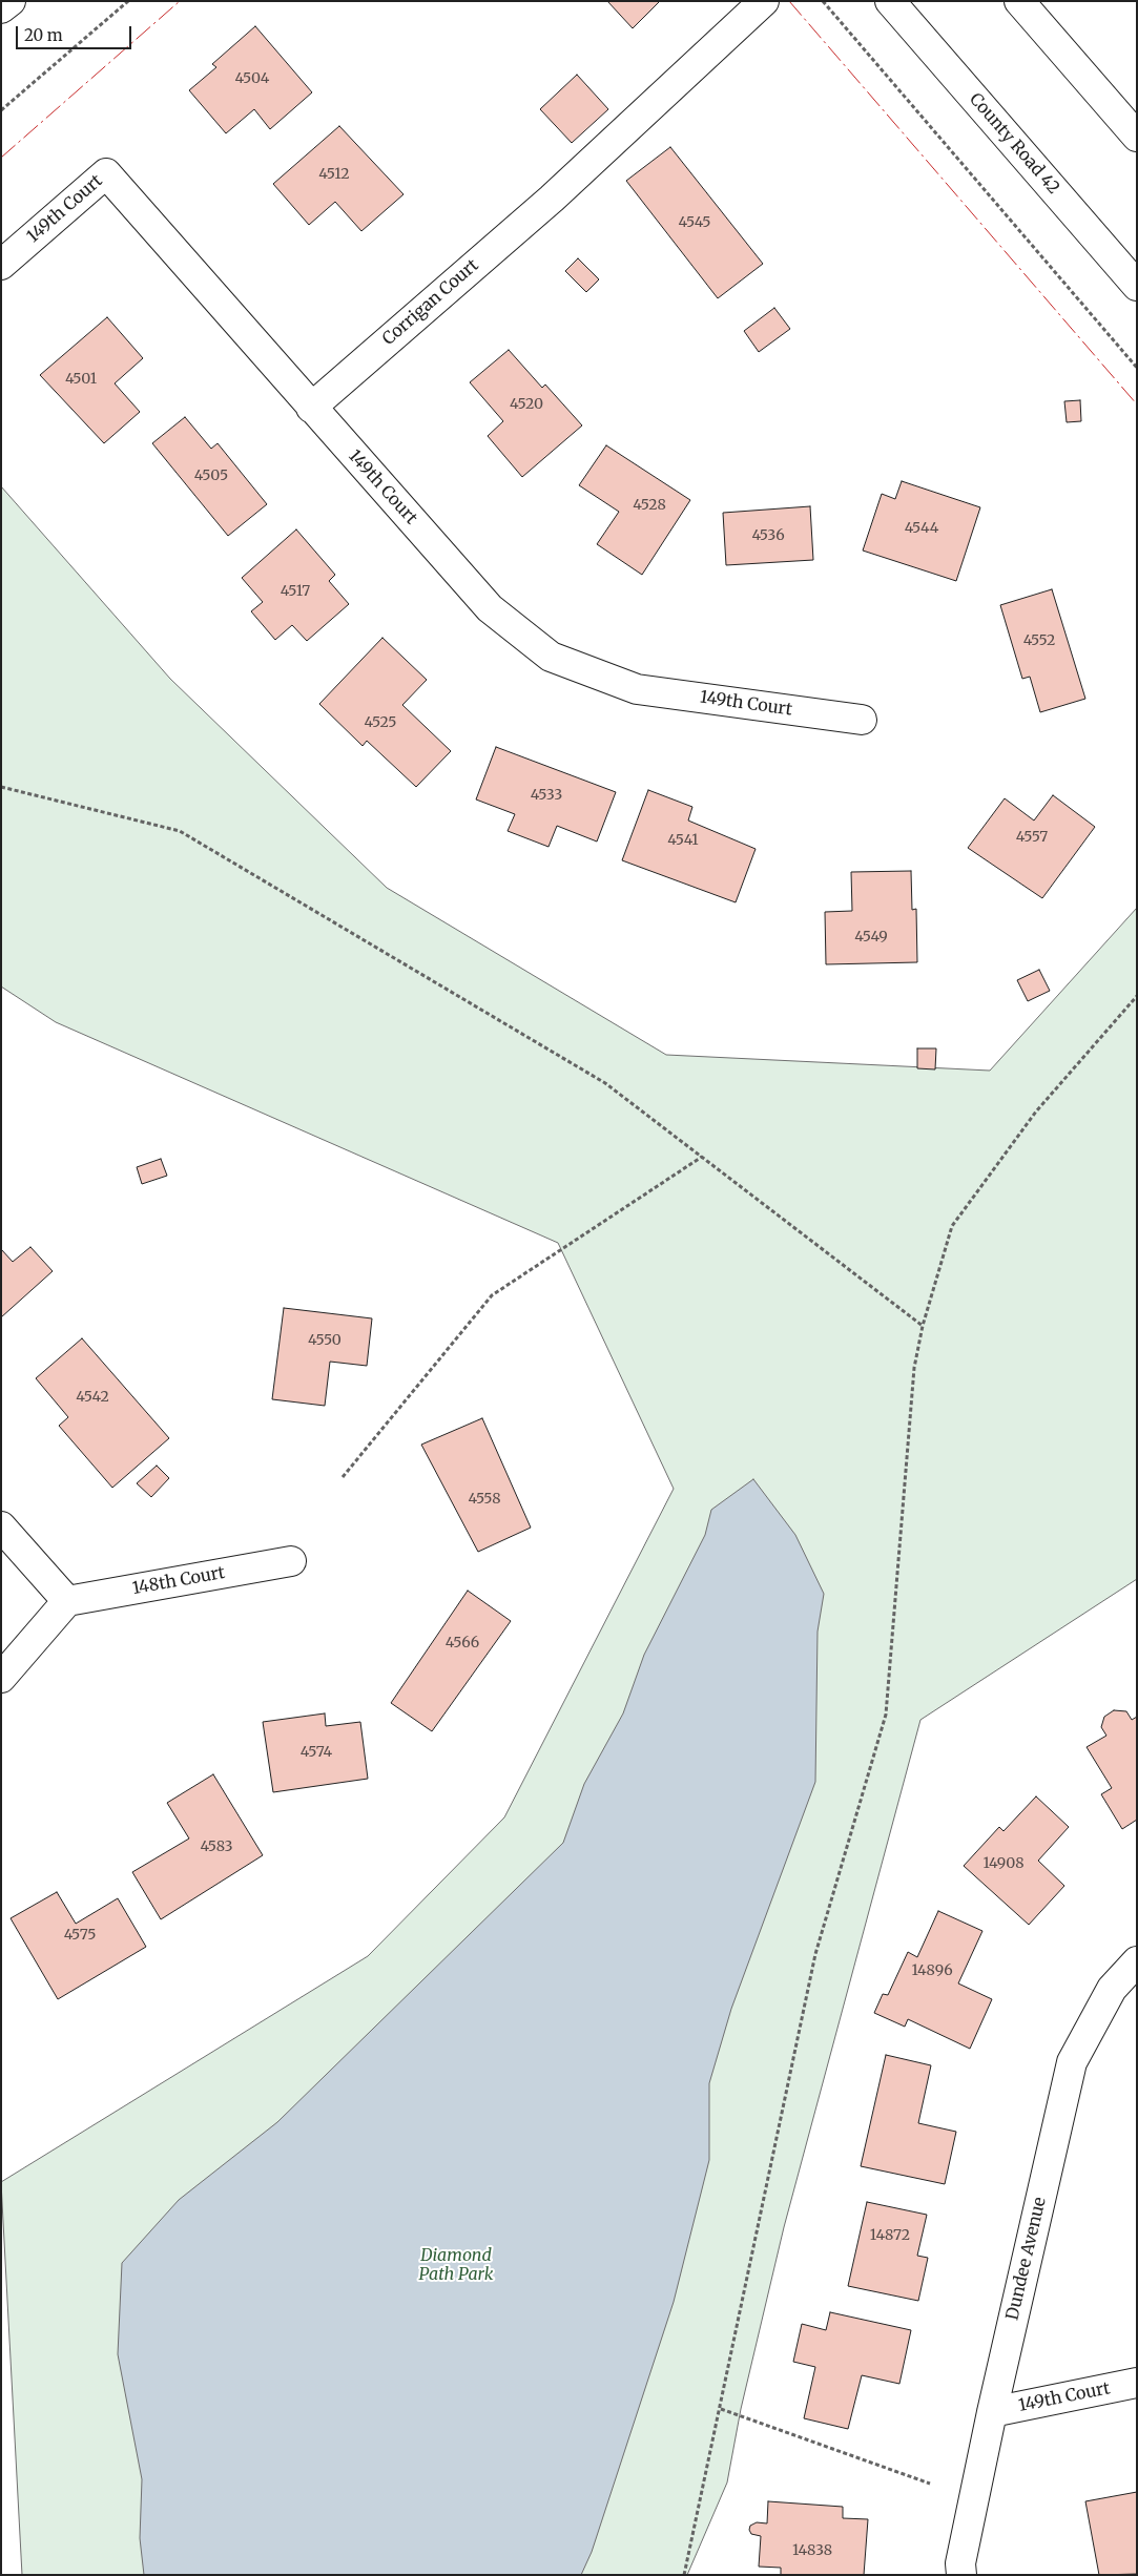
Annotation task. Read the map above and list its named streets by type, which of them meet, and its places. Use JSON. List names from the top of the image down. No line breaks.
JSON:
{"streets":{"main road":["County Road 42","149th Court","Corrigan Court","148th Court","Dundee Avenue"]},"crossings":[["149th Court","Corrigan Court"],["149th Court","Dundee Avenue"]],"parks":["Diamond Path Park"],"house_numbers":["4504","4512","4545","4501","4520","4505","4528","4544","4536","4517","4552","4525","4533","4557","4541","4549","4550","4542","4558","4566","4574","4583","14908","4575","14896","14872","14838"],"scale_bar":"20 m"}
